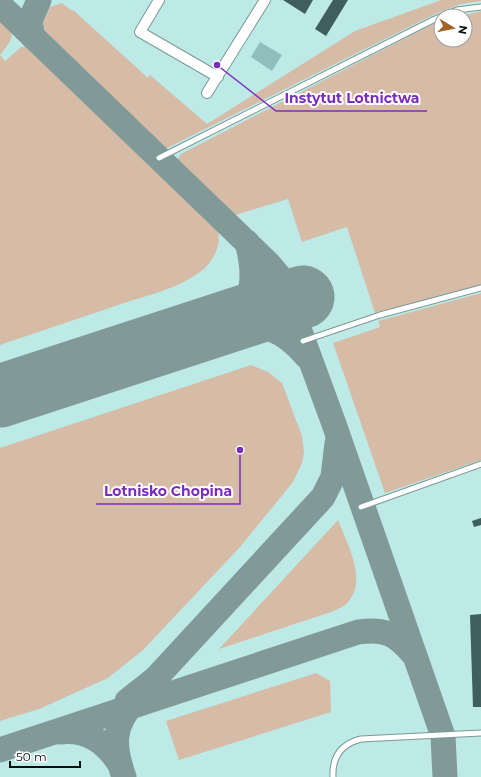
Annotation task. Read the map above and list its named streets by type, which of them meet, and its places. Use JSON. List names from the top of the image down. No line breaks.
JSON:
{"places":["Instytut Lotnictwa","Lotnisko Chopina"],"scale_bar":"50 m","north":"right"}
